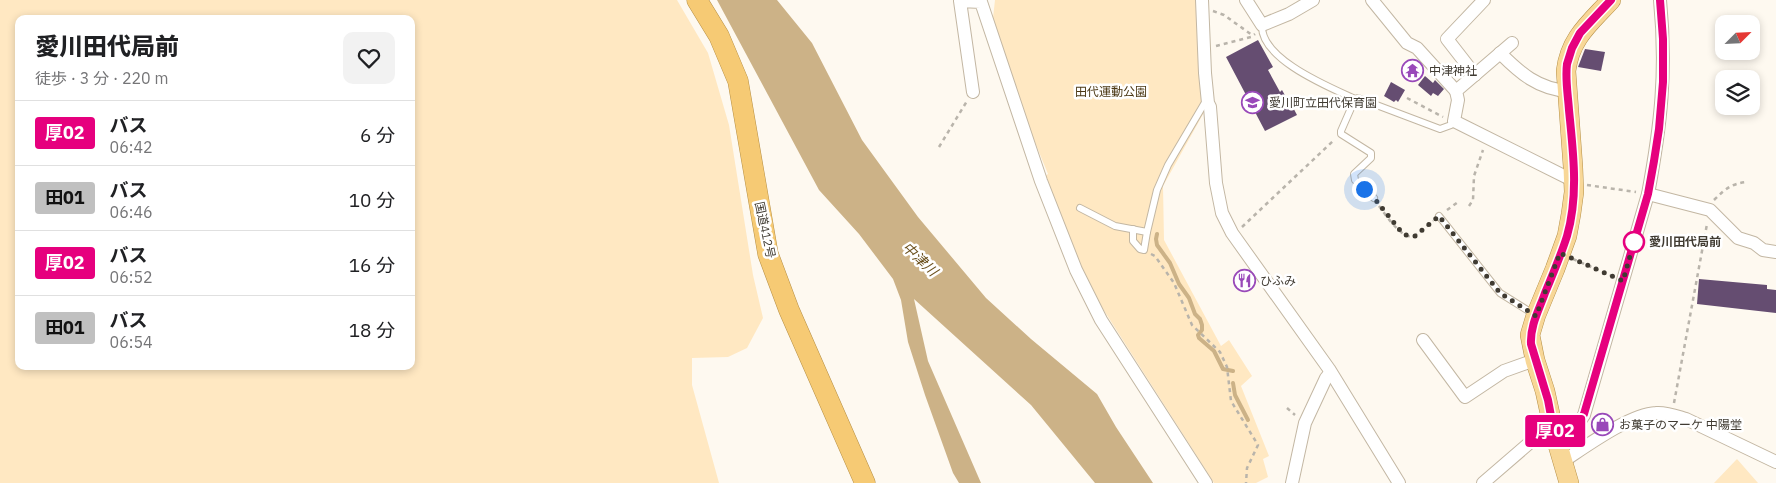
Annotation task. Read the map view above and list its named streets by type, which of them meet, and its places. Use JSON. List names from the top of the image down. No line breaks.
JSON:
{"streets":{"highway":["国道412号"]},"water":["中津川"],"parks":["田代運動公園"],"places":{"temple":["中津神社"],"school or university":["愛川町立田代保育園"],"other":["愛川田代局前"],"restaurant":["ひふみ"],"shop":["お菓子のマーケ 中陽堂"]},"lines":["bus line 厚02"],"north":"top right","page":{"on_map":"厚02","heading":["愛川田代局前","徒歩 · 3 分 · 220 m"],"list":[{"mark":"厚02","name":"バス","note":"06:42","value":"6 分"},{"mark":"田01","name":"バス","note":"06:46","value":"10 分"},{"mark":"厚02","name":"バス","note":"06:52","value":"16 分"},{"mark":"田01","name":"バス","note":"06:54","value":"18 分"}]}}
